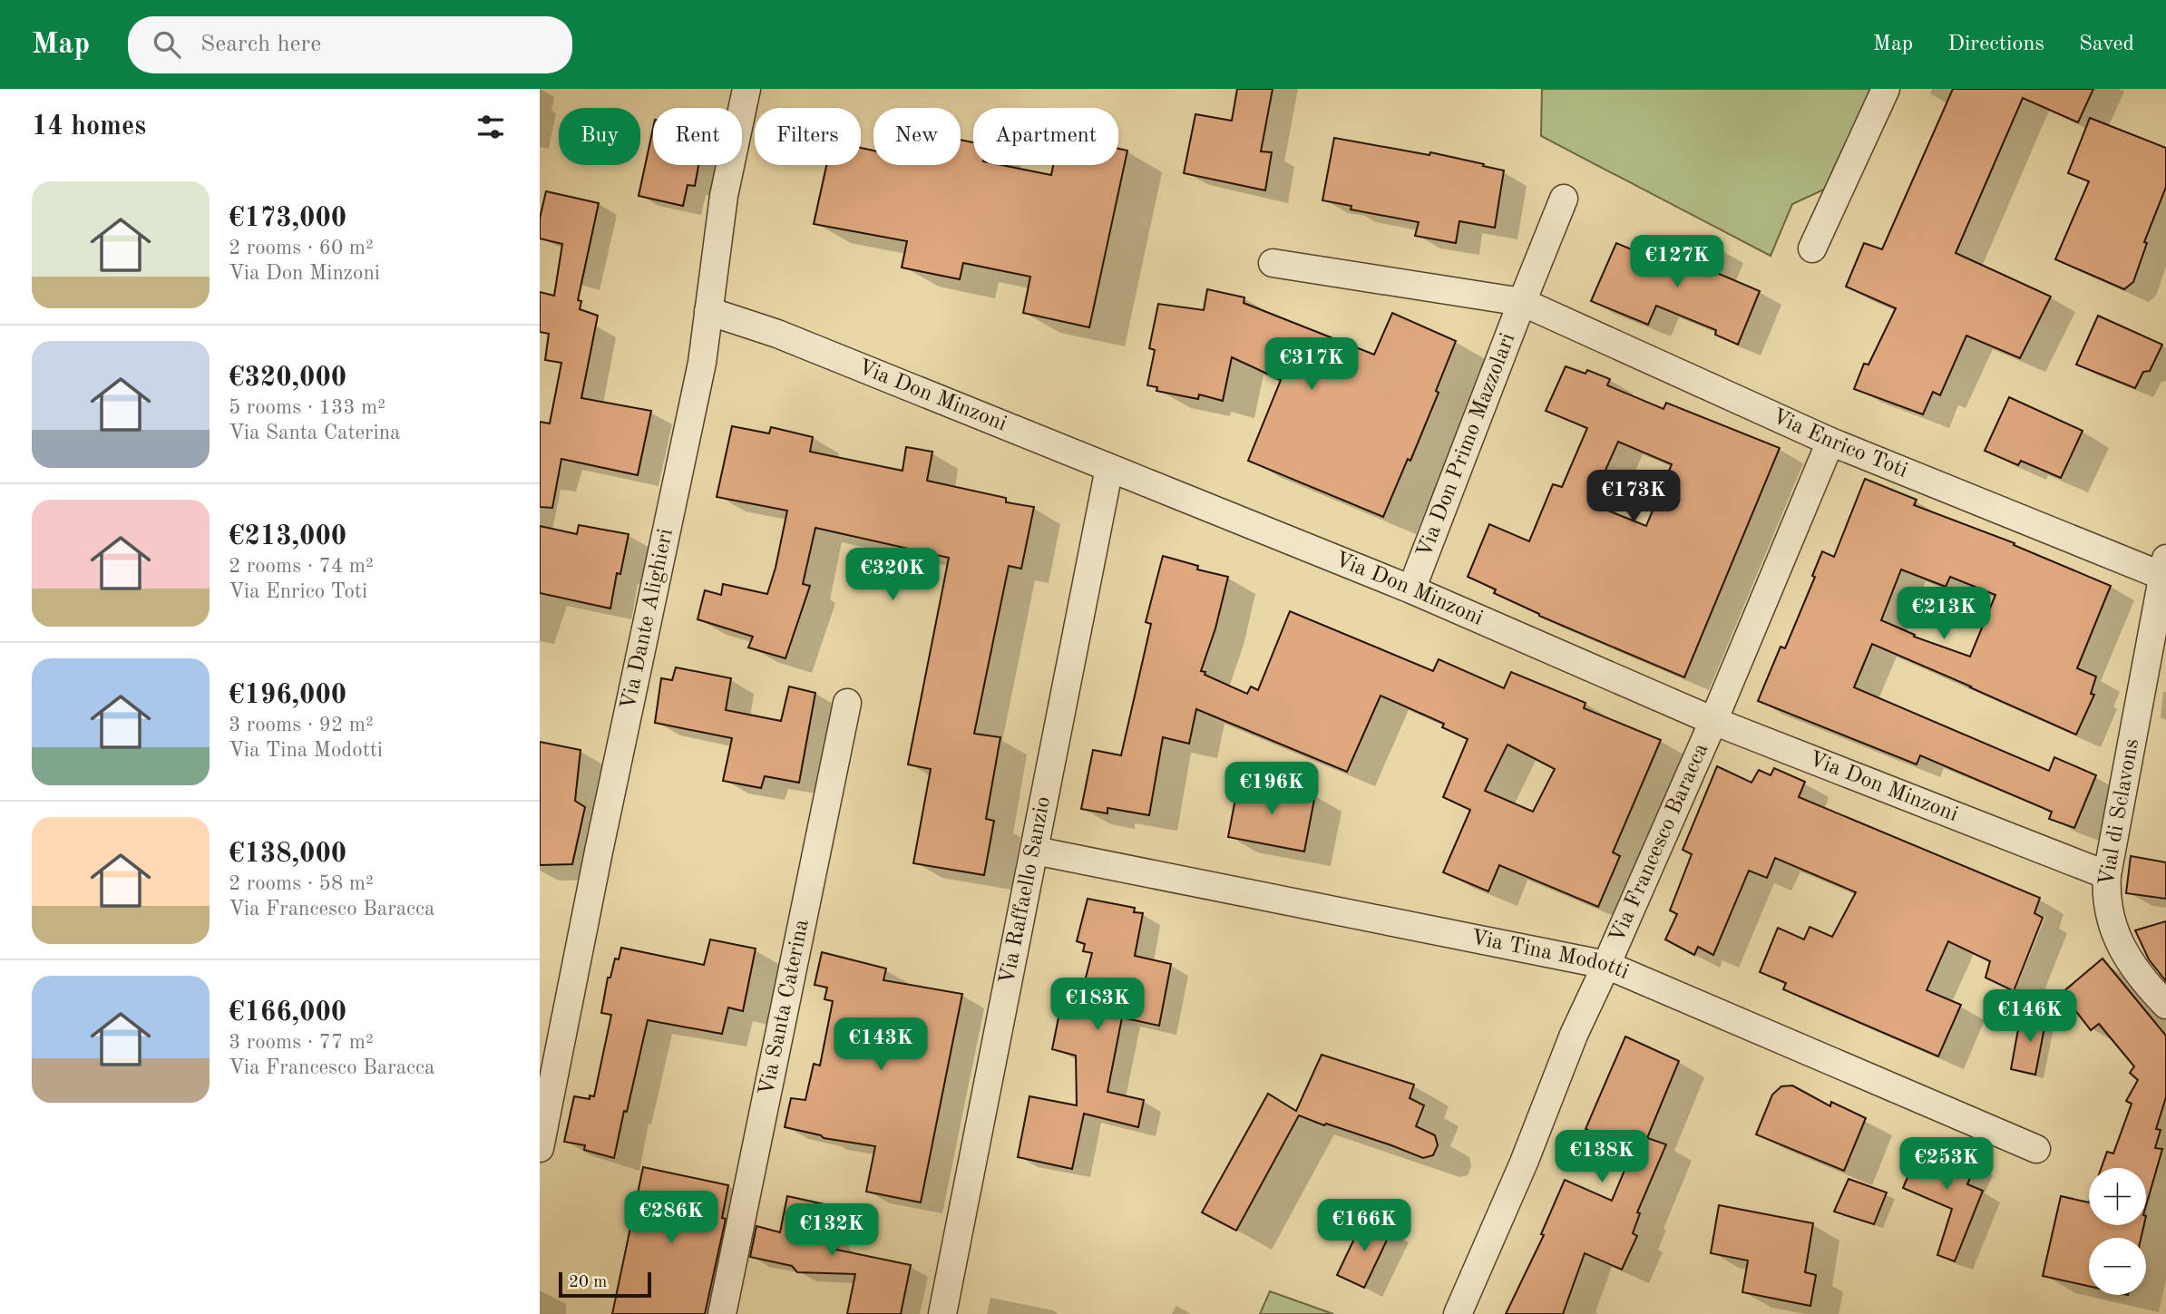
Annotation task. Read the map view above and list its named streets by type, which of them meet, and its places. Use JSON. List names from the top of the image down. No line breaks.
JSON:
{"streets":{"street":["Via Don Minzoni","Via Enrico Toti","Via Don Primo Mazzolari","Via Dante Alighieri","Vial di Sclavons","Via Francesco Baracca","Via Raffaello Sanzio","Via Tina Modotti","Via Santa Caterina"]},"crossings":[["Via Don Minzoni","Via Don Primo Mazzolari"],["Via Don Minzoni","Via Dante Alighieri"],["Via Don Minzoni","Vial di Sclavons"],["Via Don Minzoni","Via Francesco Baracca"],["Via Don Minzoni","Via Raffaello Sanzio"],["Via Enrico Toti","Via Don Primo Mazzolari"],["Via Enrico Toti","Vial di Sclavons"],["Via Enrico Toti","Via Francesco Baracca"],["Via Francesco Baracca","Via Tina Modotti"],["Via Raffaello Sanzio","Via Tina Modotti"]],"scale_bar":"20 m","page":{"header":"Map","search":"Search here","nav":["Map","Directions","Saved"],"heading":"14 homes","chip":["Buy","Rent","Filters","New","Apartment"],"list":[{"name":"€173,000","note":"2 rooms · 60 m² · Via Don Minzoni"},{"name":"€320,000","note":"5 rooms · 133 m² · Via Santa Caterina"},{"name":"€213,000","note":"2 rooms · 74 m² · Via Enrico Toti"},{"name":"€196,000","note":"3 rooms · 92 m² · Via Tina Modotti"},{"name":"€138,000","note":"2 rooms · 58 m² · Via Francesco Baracca"},{"name":"€166,000","note":"3 rooms · 77 m² · Via Francesco Baracca"}],"price":["€127K","€317K","€173K","€320K","€213K","€196K","€183K","€146K","€143K","€138K","€253K","€286K","€166K","€132K"],"map_buttons":["+","−"],"scale":"20 m"}}
